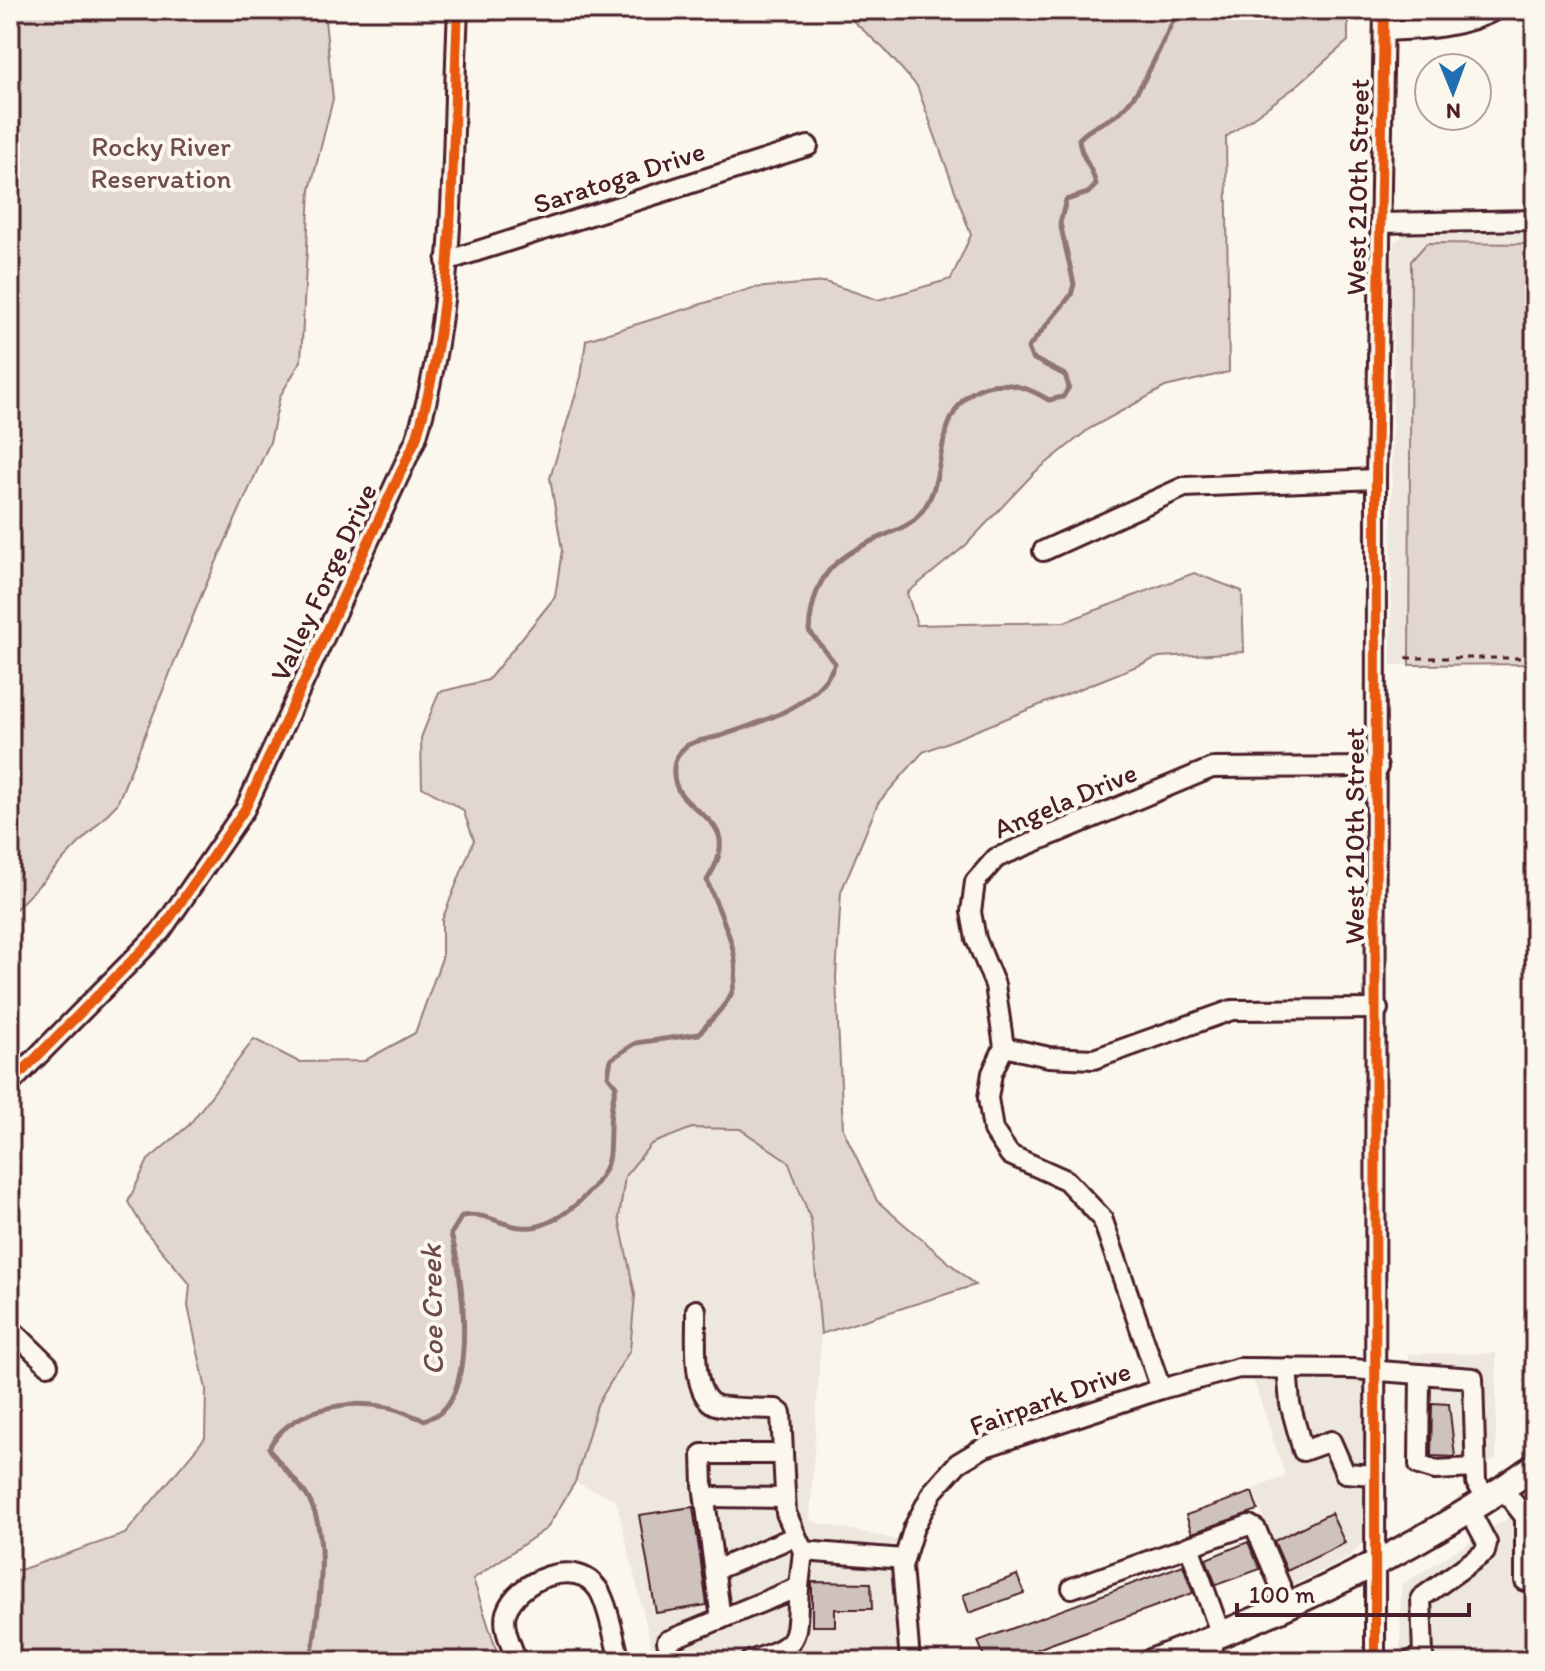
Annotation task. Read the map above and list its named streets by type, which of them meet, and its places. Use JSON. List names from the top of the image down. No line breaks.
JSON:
{"streets":{"street":["Saratoga Drive","West 210th Street","Valley Forge Drive","Angela Drive","Fairpark Drive"]},"crossings":[["Saratoga Drive","Valley Forge Drive"],["West 210th Street","Angela Drive"],["West 210th Street","Fairpark Drive"],["Angela Drive","Fairpark Drive"]],"water":["Coe Creek"],"parks":["Rocky River Reservation"],"scale_bar":"100 m","north":"bottom"}
